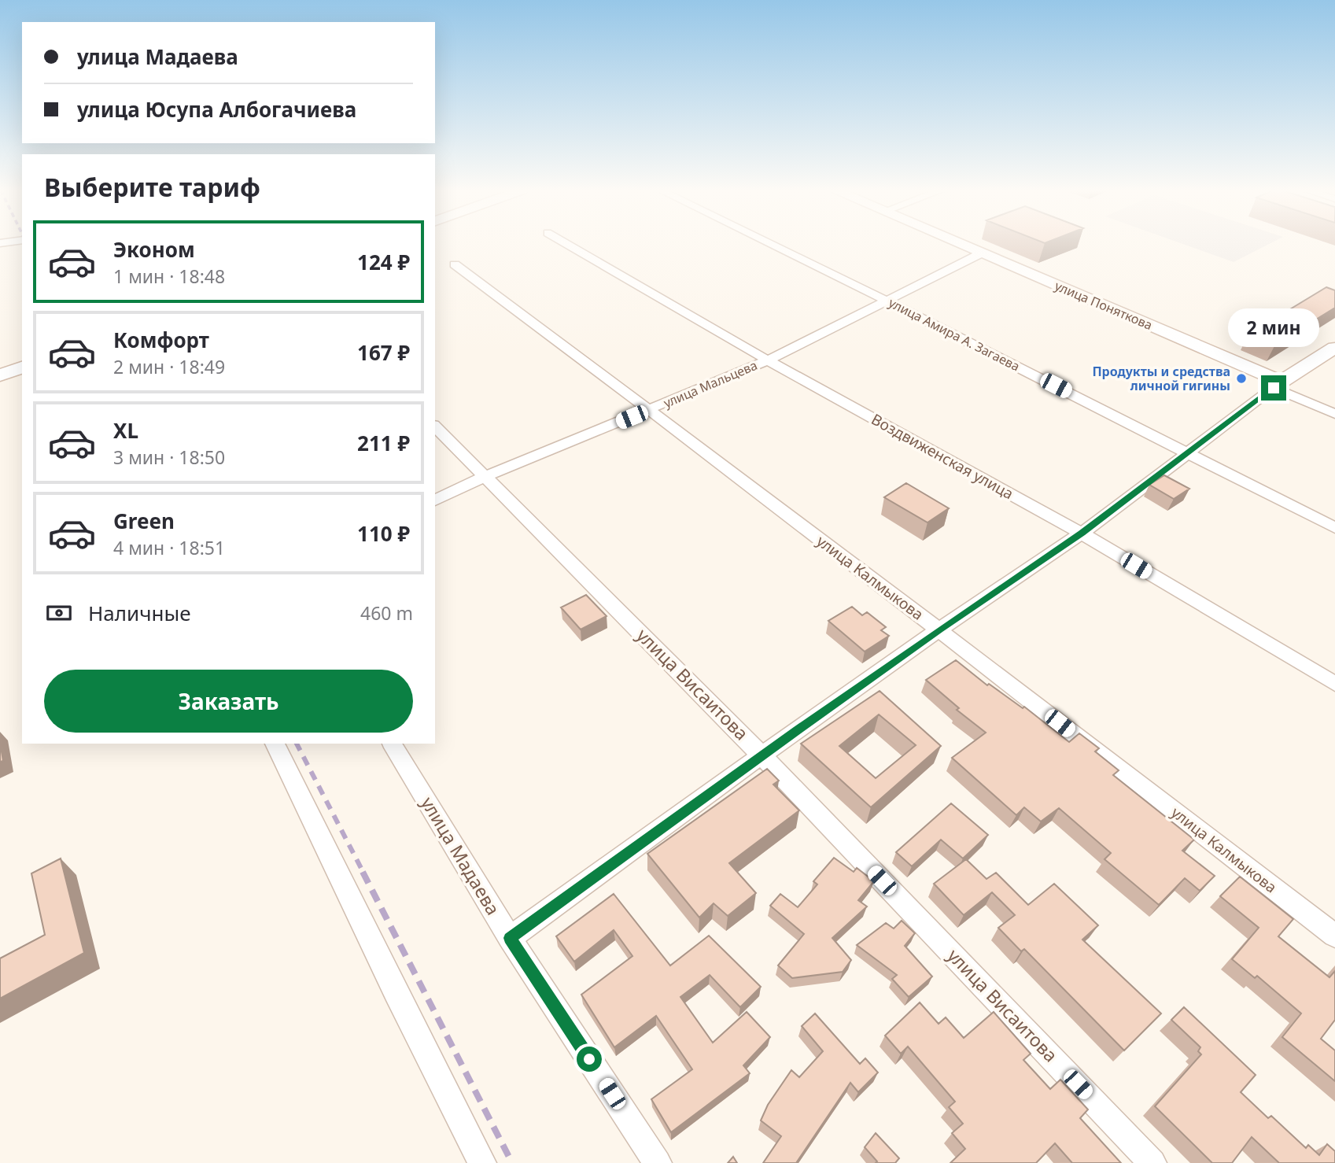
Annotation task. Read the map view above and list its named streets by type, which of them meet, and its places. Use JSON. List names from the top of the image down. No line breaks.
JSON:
{"streets":{"street":["улица Поняткова","улица Амира А. Загаева","улица Мальцева","Воздвиженская улица","улица Калмыкова","улица Висаитова","улица Мадаева"]},"crossings":[["улица Поняткова","улица Мальцева"],["улица Амира А. Загаева","улица Мальцева"],["улица Мальцева","Воздвиженская улица"],["улица Мальцева","улица Калмыкова"],["улица Мальцева","улица Висаитова"]],"places":["Продукты и средства личной гигины"],"page":{"banner":["улица Мадаева","улица Юсупа Албогачиева"],"heading":"Выберите тариф","list":[{"name":"Эконом","note":"1 мин · 18:48","value":"124 ₽"},{"name":"Комфорт","note":"2 мин · 18:49","value":"167 ₽"},{"name":"XL","note":"3 мин · 18:50","value":"211 ₽"},{"name":"Green","note":"4 мин · 18:51","value":"110 ₽"}],"bubble":"2 мин","pay":["Наличные","460 m"],"buttons":"Заказать"}}
